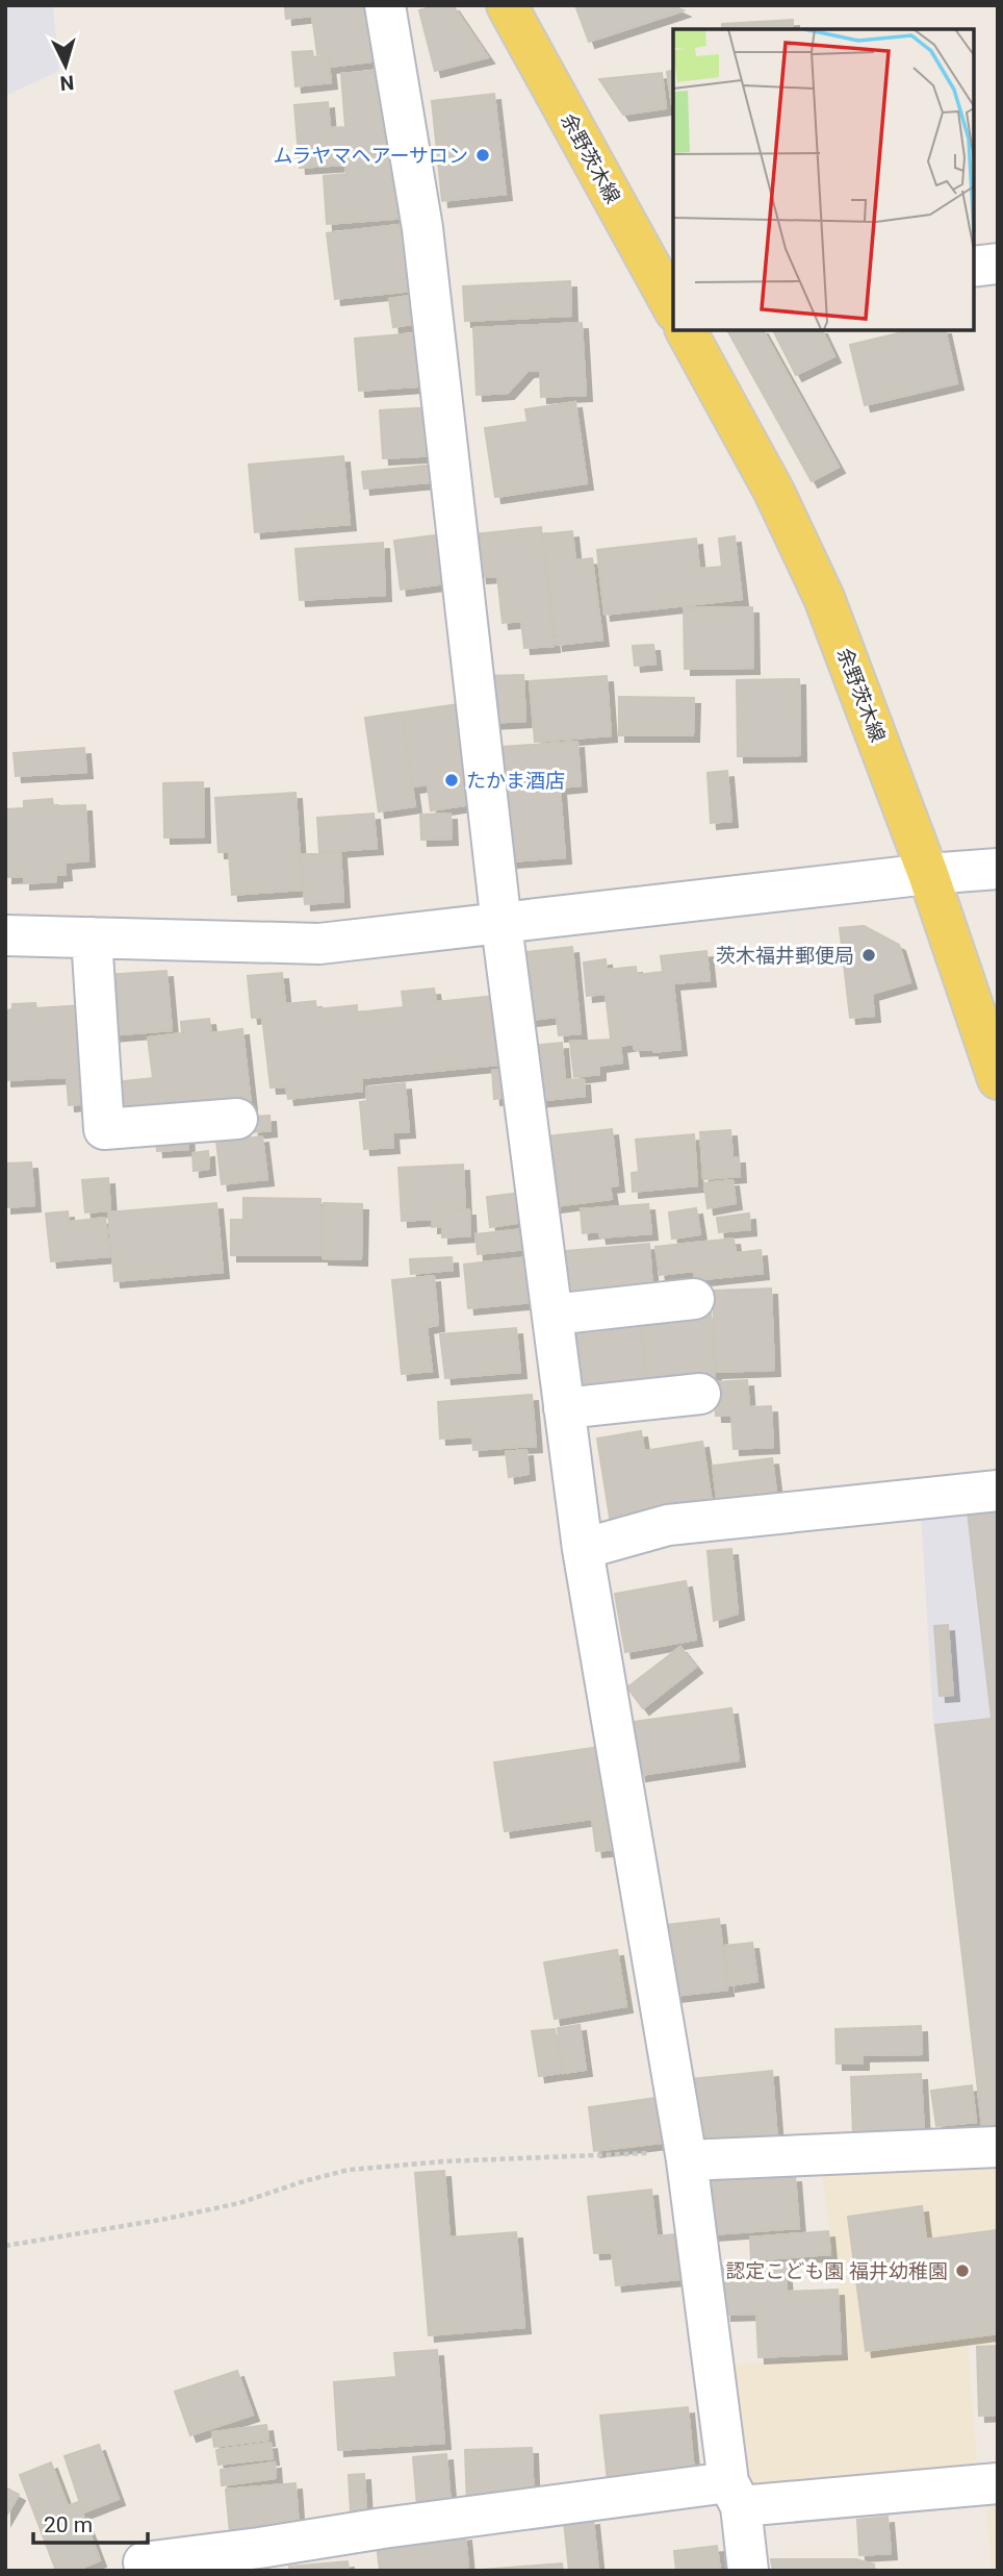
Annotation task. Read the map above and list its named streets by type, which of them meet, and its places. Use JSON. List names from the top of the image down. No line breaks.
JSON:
{"streets":{"main road":["余野茨木線"]},"places":["ムラヤマヘアーサロン","たかま酒店","茨木福井郵便局","認定こども園 福井幼稚園"],"scale_bar":"20 m","north":"bottom"}
